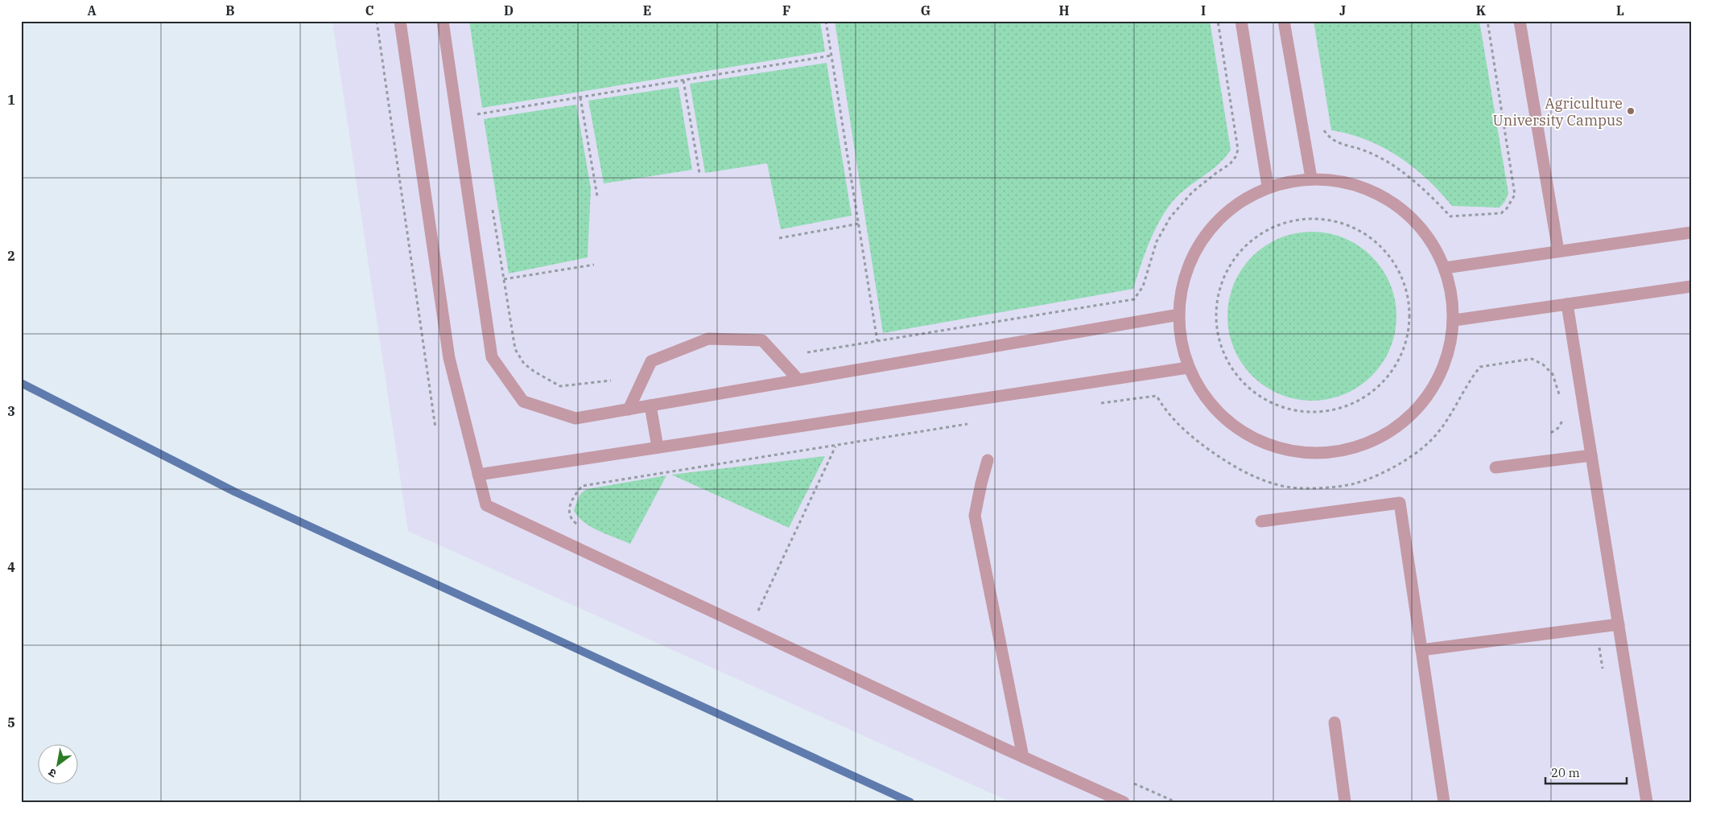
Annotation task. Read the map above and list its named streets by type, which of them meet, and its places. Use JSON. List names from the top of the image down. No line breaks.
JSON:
{"places":["Agriculture University Campus"],"scale_bar":"20 m","north":"bottom left","grid":{"columns":["A","B","C","D","E","F","G","H","I","J","K","L"],"rows":["1","2","3","4","5"]}}
